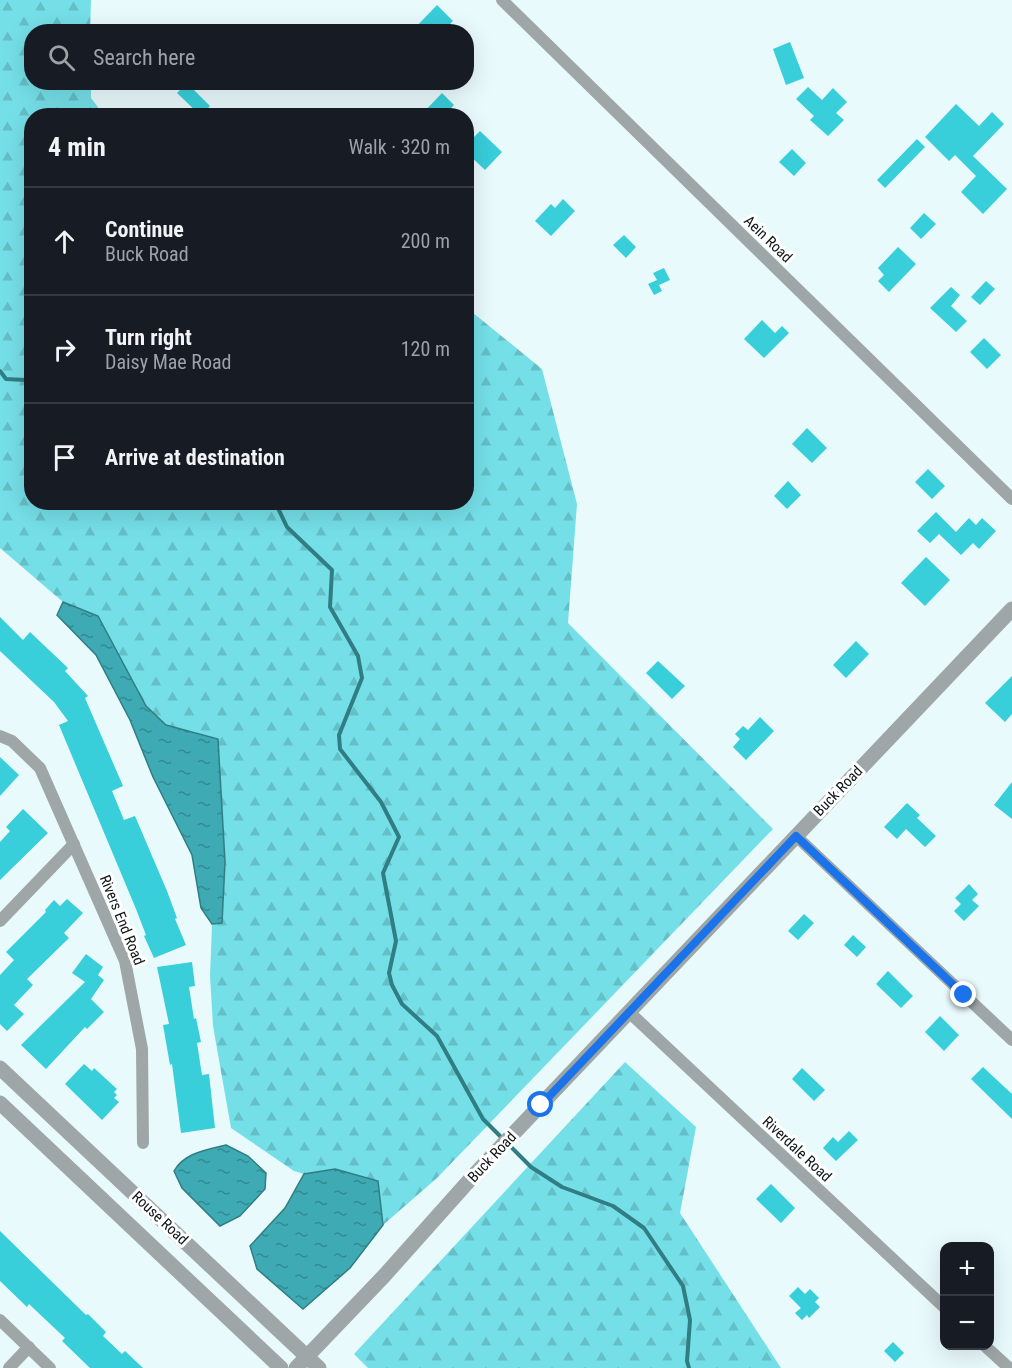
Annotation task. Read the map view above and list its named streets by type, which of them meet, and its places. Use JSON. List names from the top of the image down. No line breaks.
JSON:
{"streets":{"street":["Aein Road","Buck Road","Rivers End Road","Riverdale Road","Rouse Road"]},"crossings":[["Buck Road","Riverdale Road"],["Buck Road","Rouse Road"]],"page":{"search":"Search here","heading":["4 min","Walk · 320 m"],"list":[["Continue","Buck Road","200 m"],["Turn right","Daisy Mae Road","120 m"],"Arrive at destination"],"map_buttons":["+","−"]}}
